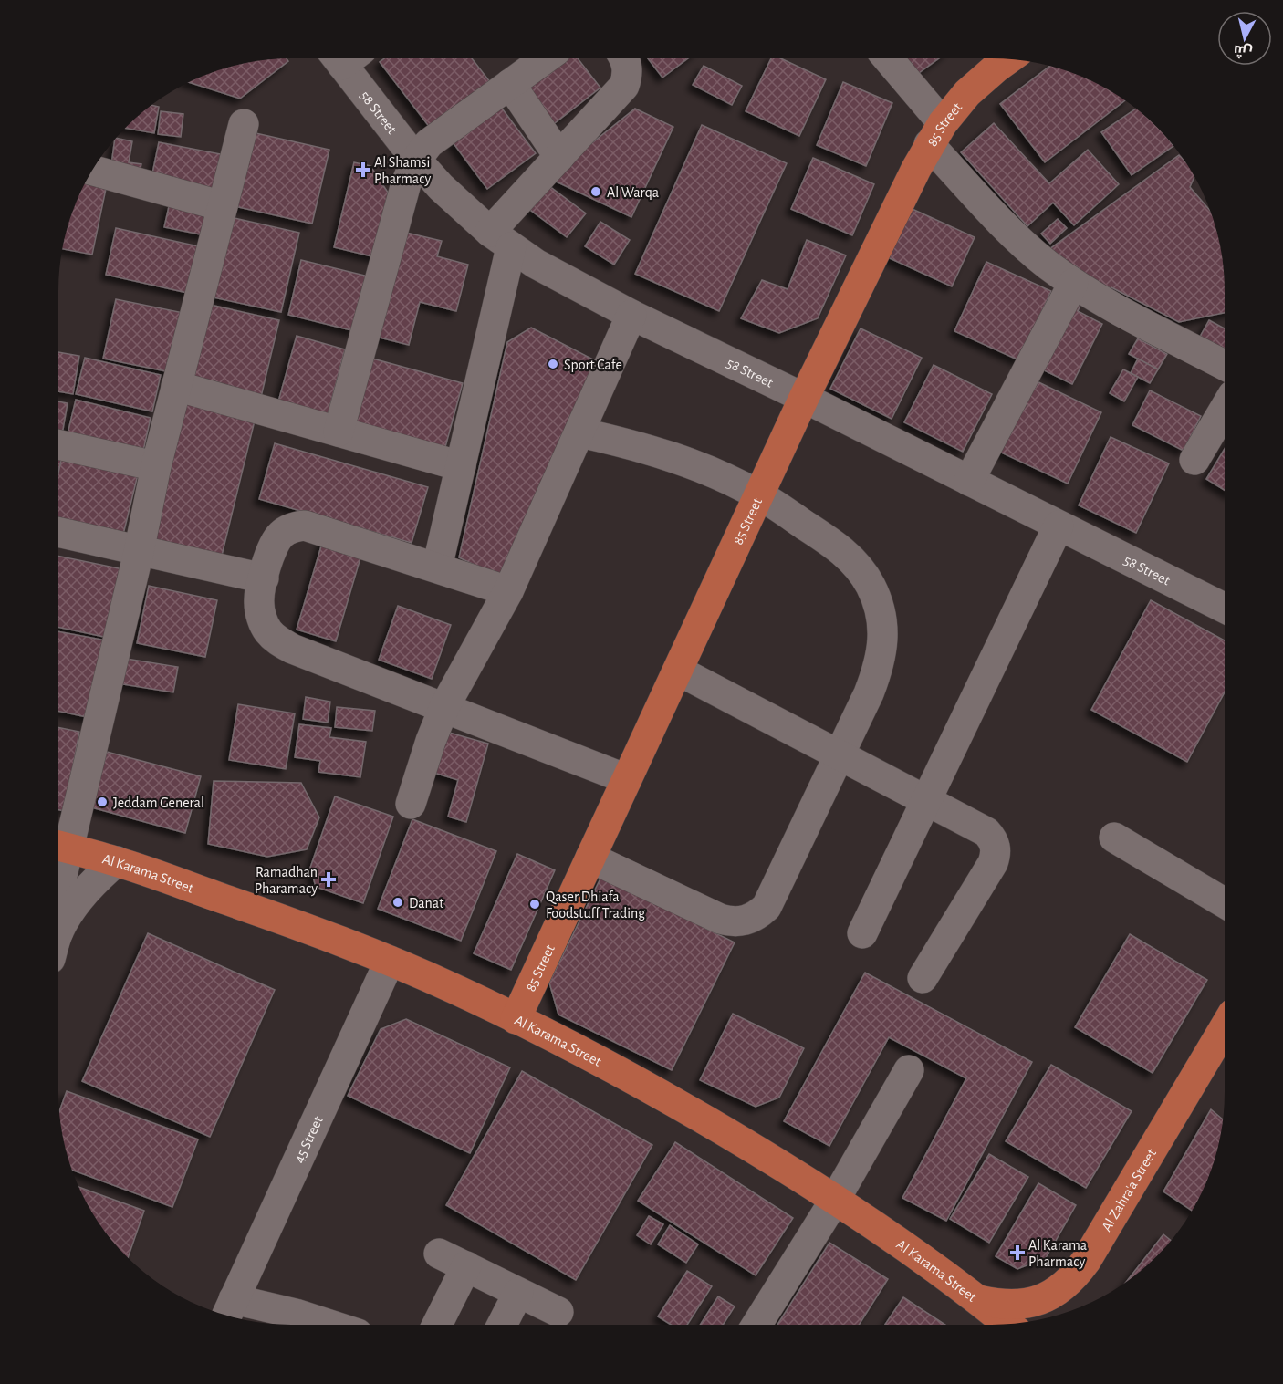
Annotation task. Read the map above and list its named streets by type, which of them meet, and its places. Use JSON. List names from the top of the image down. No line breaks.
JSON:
{"streets":{"main road":["85 Street","Al Karama Street","Al Zahra'a Street"],"street":["58 Street","45 Street"]},"crossings":[["58 Street","85 Street"],["85 Street","Al Karama Street"],["Al Karama Street","45 Street"],["Al Karama Street","Al Zahra'a Street"]],"places":{"health":["Al Shamsi Pharmacy","Ramadhan Pharamacy","Al Karama Pharmacy"],"other":["Al Warqa","Sport Cafe","Jeddam General","Danat","Qaser Dhiafa Foodstuff Trading"]},"north":"bottom"}
